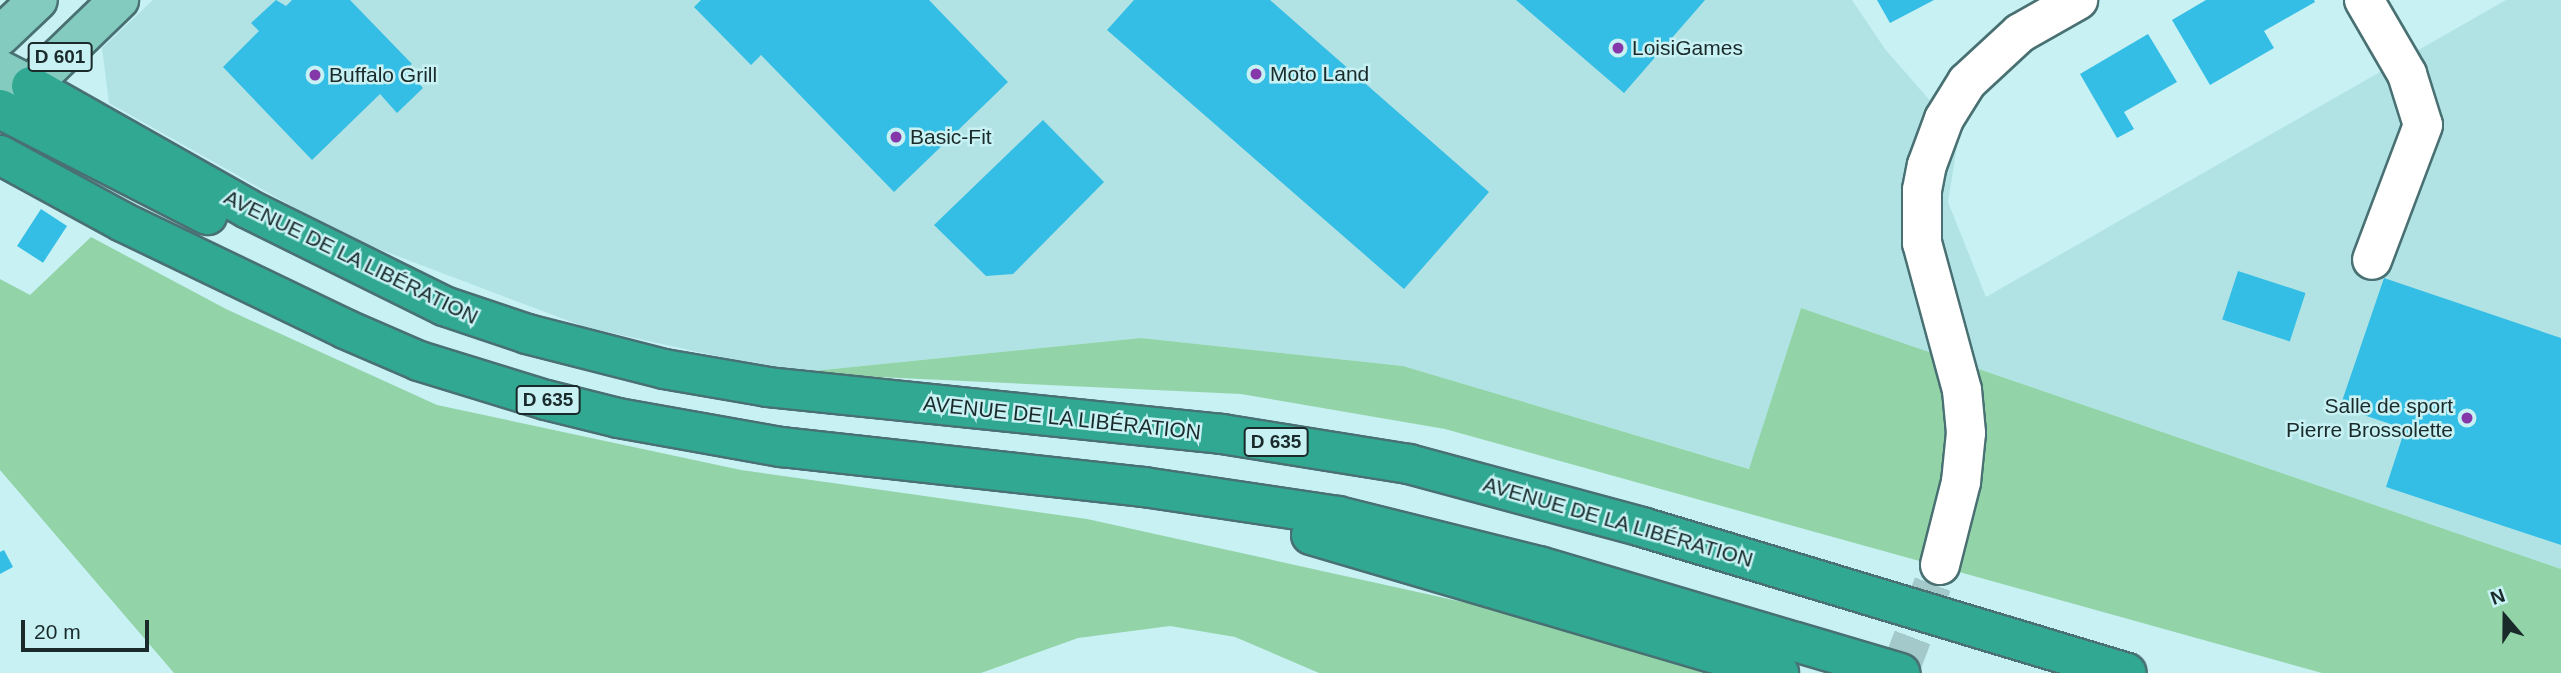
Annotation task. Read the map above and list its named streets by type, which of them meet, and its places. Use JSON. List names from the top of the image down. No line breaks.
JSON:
{"streets":{"highway":["AVENUE DE LA LIBÉRATION","D 635"],"main road":["D 601"]},"crossings":[["D 601","AVENUE DE LA LIBÉRATION"]],"places":["LoisiGames","Moto Land","Buffalo Grill","Basic-Fit","Salle de sport Pierre Brossolette"],"scale_bar":"20 m","north":"top"}
